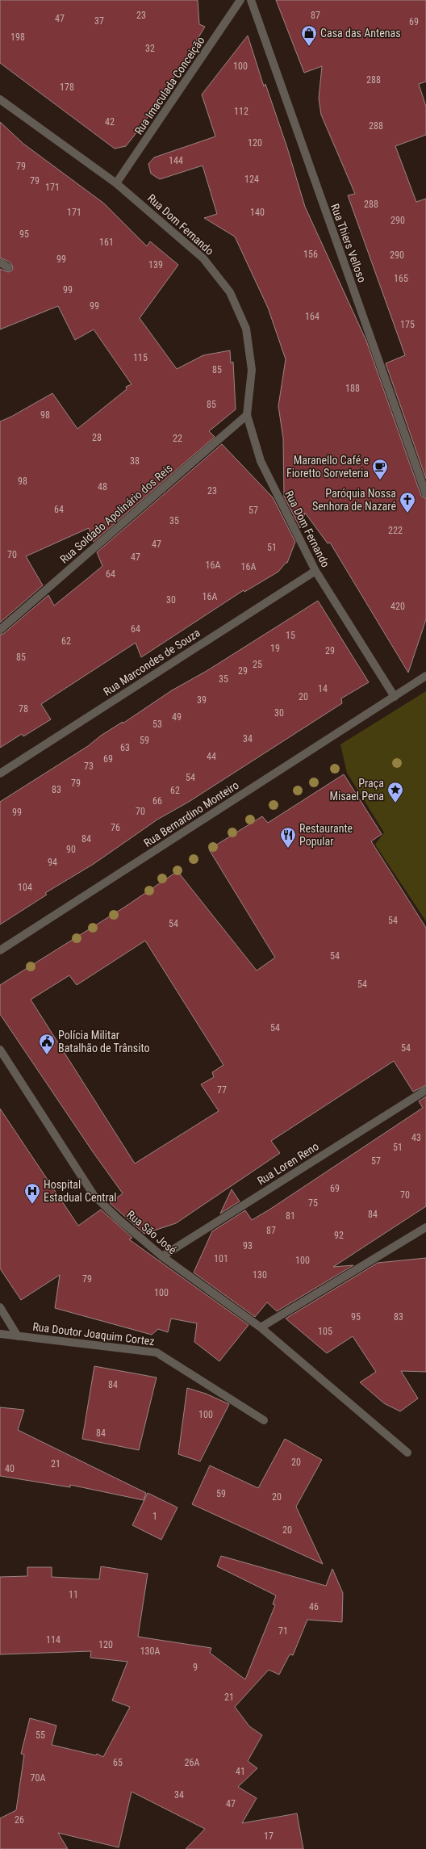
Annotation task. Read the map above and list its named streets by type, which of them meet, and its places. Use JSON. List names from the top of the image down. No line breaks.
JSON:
{"streets":{"street":["Rua Imaculada Conceição","Rua Dom Fernando","Rua Thiers Velloso","Rua Soldado Apolinário dos Reis","Rua Marcondes de Souza","Rua Bernardino Monteiro","Rua Loren Reno","Rua São José","Rua Doutor Joaquim Cortez"]},"crossings":[["Rua Imaculada Conceição","Rua Dom Fernando"],["Rua Dom Fernando","Rua Soldado Apolinário dos Reis"],["Rua Dom Fernando","Rua Marcondes de Souza"],["Rua Dom Fernando","Rua Bernardino Monteiro"],["Rua Loren Reno","Rua São José"]],"places":{"shop":["Casa das Antenas"],"cafe":["Maranello Café e Fioretto Sorveteria"],"church":["Paróquia Nossa Senhora de Nazaré"],"place":["Praça Misael Pena"],"restaurant":["Restaurante Popular"],"public building":["Polícia Militar Batalhão de Trânsito"],"hospital":["Hospital Estadual Central"]},"house_numbers":["23","87","47","37","69","198","32","100","288","178","112","42","288","120","144","79","124","79","171","288","171","140","290","95","161","156","290","99","139","165","99","99","164","175","115","85","188","85","98","28","22","38","98","48","23","64","57","35","222","47","51","70","47","16A","16A","64","16A","30","420","64","15","62","19","29","85","25","29","35","14","20","39","78","30","49","53","34","59","63","44","69","73","54","79","83","62","66","70","99","76","84","90","94","104","54","54","54","54","54","54","77","43","51","57","69","70","75","84","81","87","92","93","101","100","130","79","100","95","83","105","84","100","84","20","21","40","59","20","1","20","11","46","71","114","120","130A","9","21","55","65","26A","41","70A","34","47","26","17"]}
